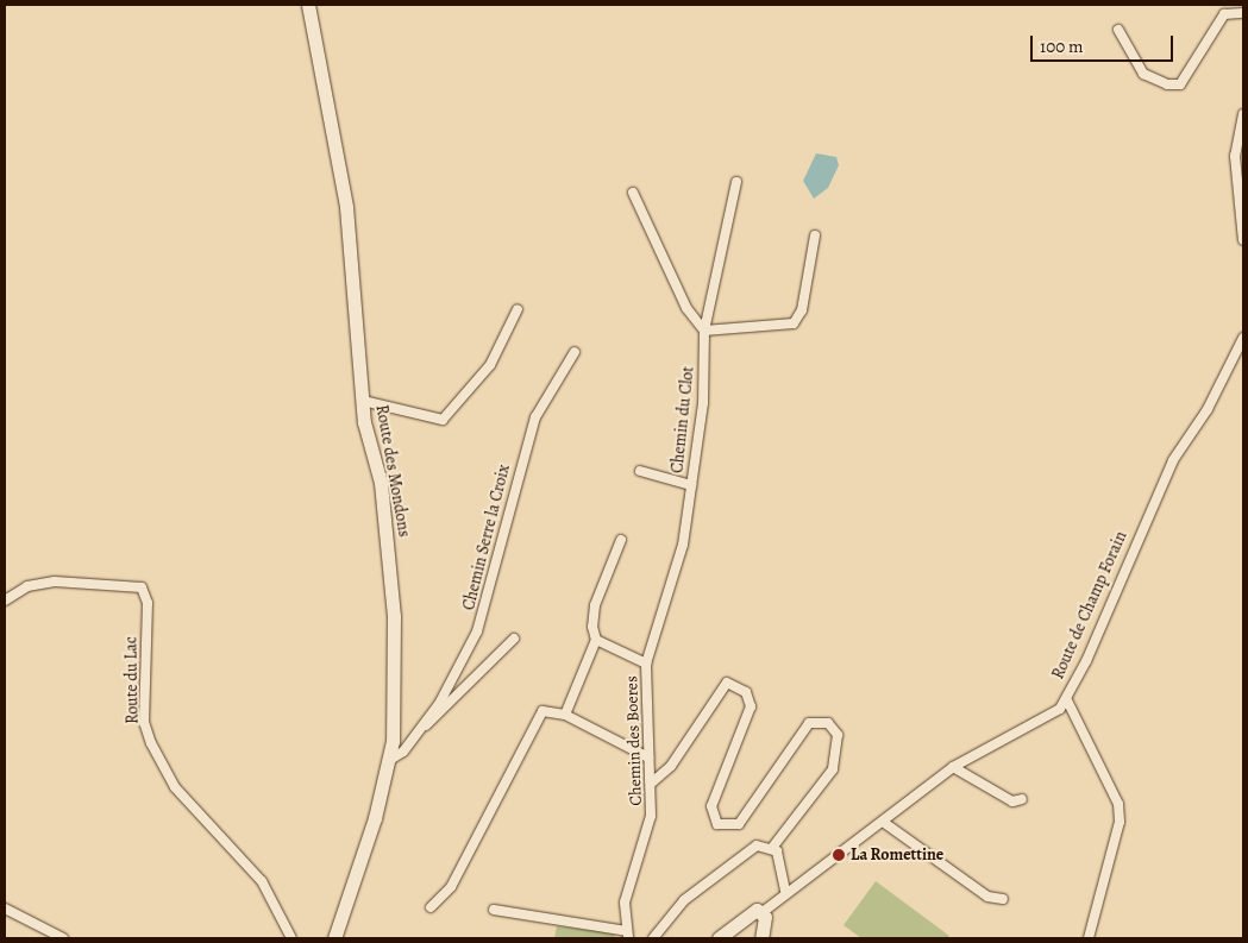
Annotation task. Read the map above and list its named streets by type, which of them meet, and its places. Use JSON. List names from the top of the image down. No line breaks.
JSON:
{"streets":{"street":["Chemin du Clot","Route des Mondons","Chemin Serre la Croix","Route de Champ Forain","Route du Lac","Chemin des Boeres"]},"crossings":[["Chemin du Clot","Chemin des Boeres"],["Route des Mondons","Chemin Serre la Croix"]],"places":["La Romettine"],"scale_bar":"100 m"}
